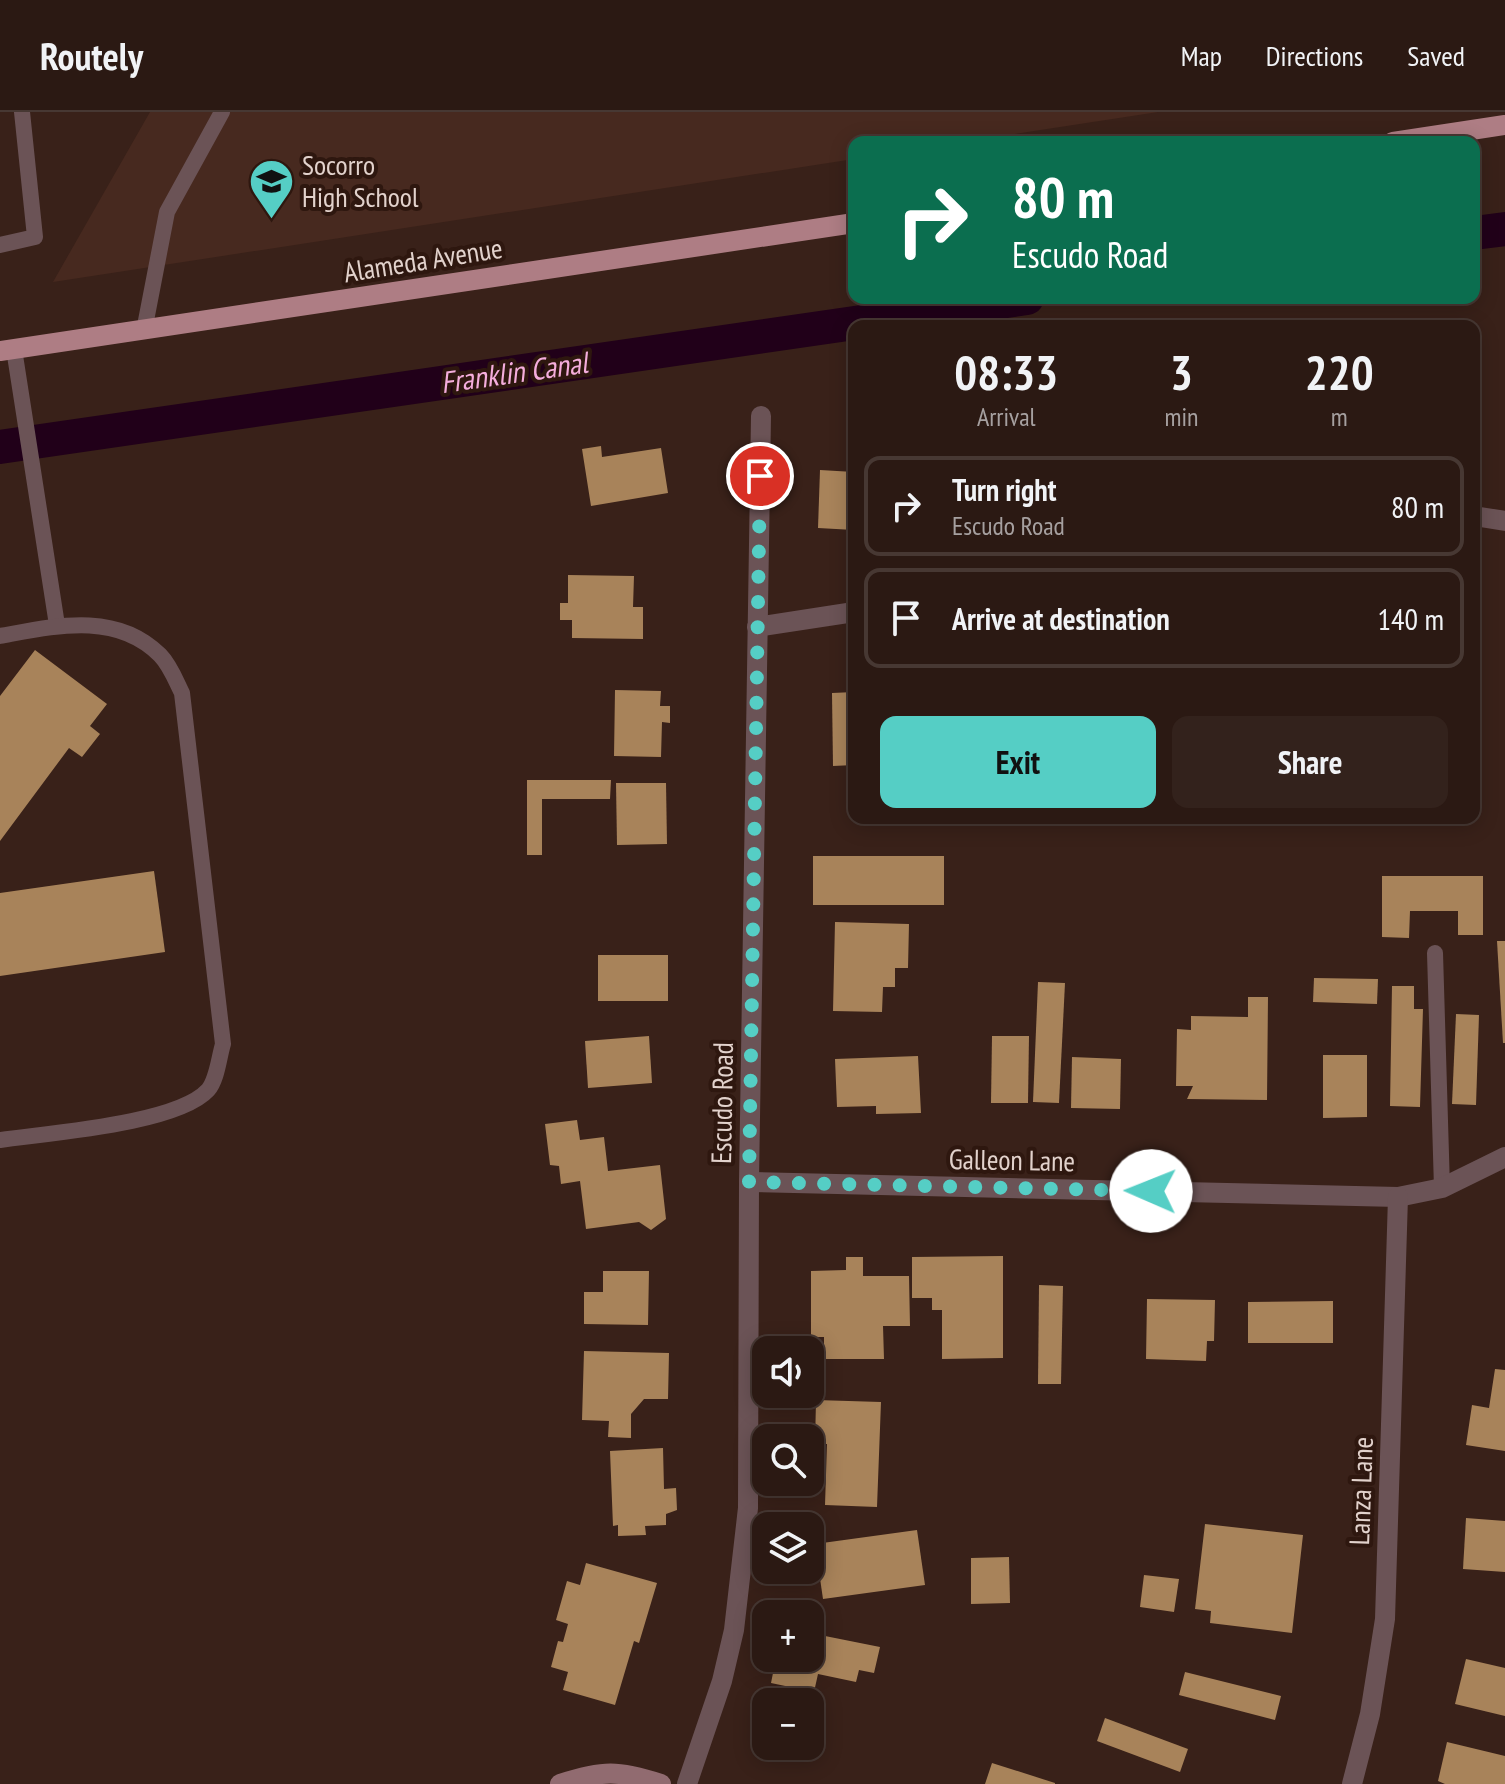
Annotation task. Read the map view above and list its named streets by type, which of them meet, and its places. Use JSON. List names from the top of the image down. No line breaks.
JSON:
{"streets":{"main road":["Alameda Avenue"],"street":["Escudo Road","Galleon Lane","Lanza Lane"]},"crossings":[["Escudo Road","Galleon Lane"],["Galleon Lane","Lanza Lane"]],"water":["Franklin Canal"],"places":{"school or university":["Socorro High School"]},"page":{"header":"Routely","nav":["Map","Directions","Saved"],"turn":["80 m","Escudo Road"],"eta":["08:33","Arrival","3","min","220","m"],"list":[{"name":"Turn right","note":"Escudo Road","value":"80 m"},{"name":"Arrive at destination","value":"140 m"}],"buttons":["Exit","Share"],"map_buttons":["+","−"]}}
